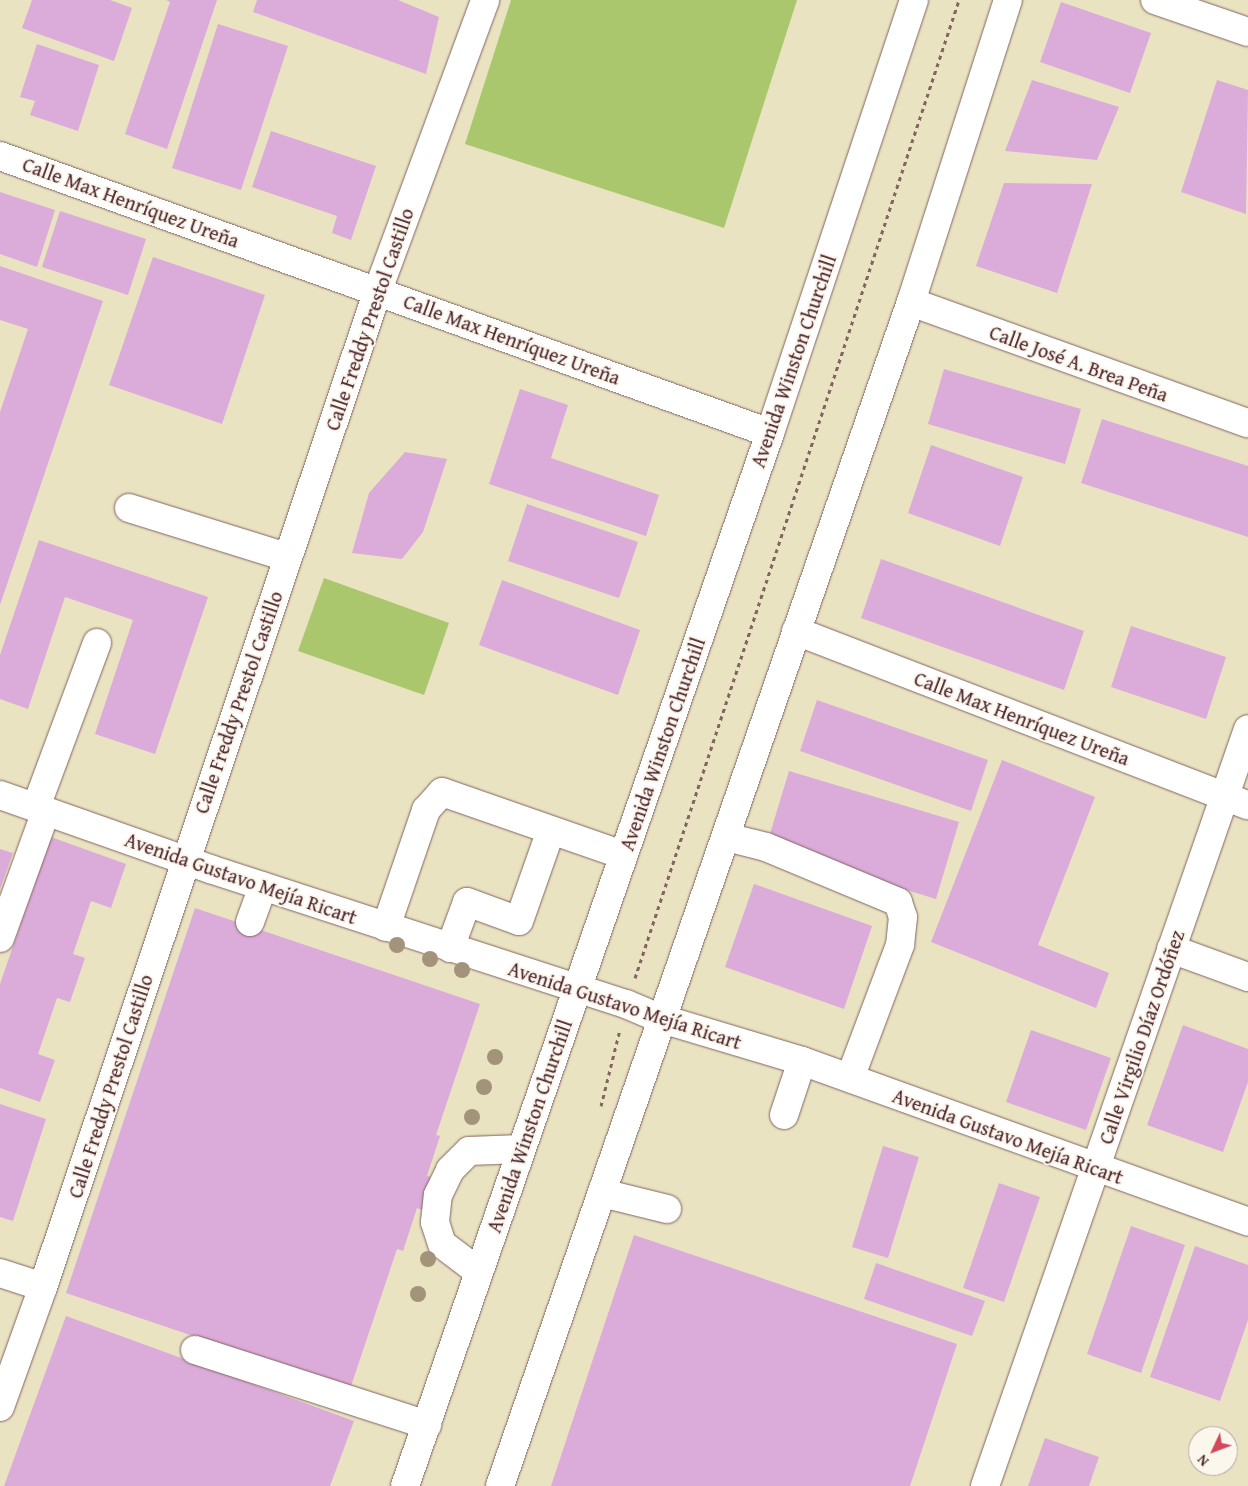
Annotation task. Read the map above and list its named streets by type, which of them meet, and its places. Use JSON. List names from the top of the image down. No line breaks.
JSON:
{"streets":{"street":["Calle Max Henríquez Ureña","Calle Freddy Prestol Castillo","Avenida Winston Churchill","Calle José A. Brea Peña","Avenida Gustavo Mejía Ricart","Calle Virgilio Díaz Ordóñez"]},"crossings":[["Calle Max Henríquez Ureña","Calle Freddy Prestol Castillo"],["Calle Max Henríquez Ureña","Avenida Winston Churchill"],["Calle Max Henríquez Ureña","Calle Virgilio Díaz Ordóñez"],["Calle Freddy Prestol Castillo","Avenida Gustavo Mejía Ricart"],["Avenida Winston Churchill","Avenida Gustavo Mejía Ricart"],["Avenida Gustavo Mejía Ricart","Calle Virgilio Díaz Ordóñez"]],"north":"bottom left"}
